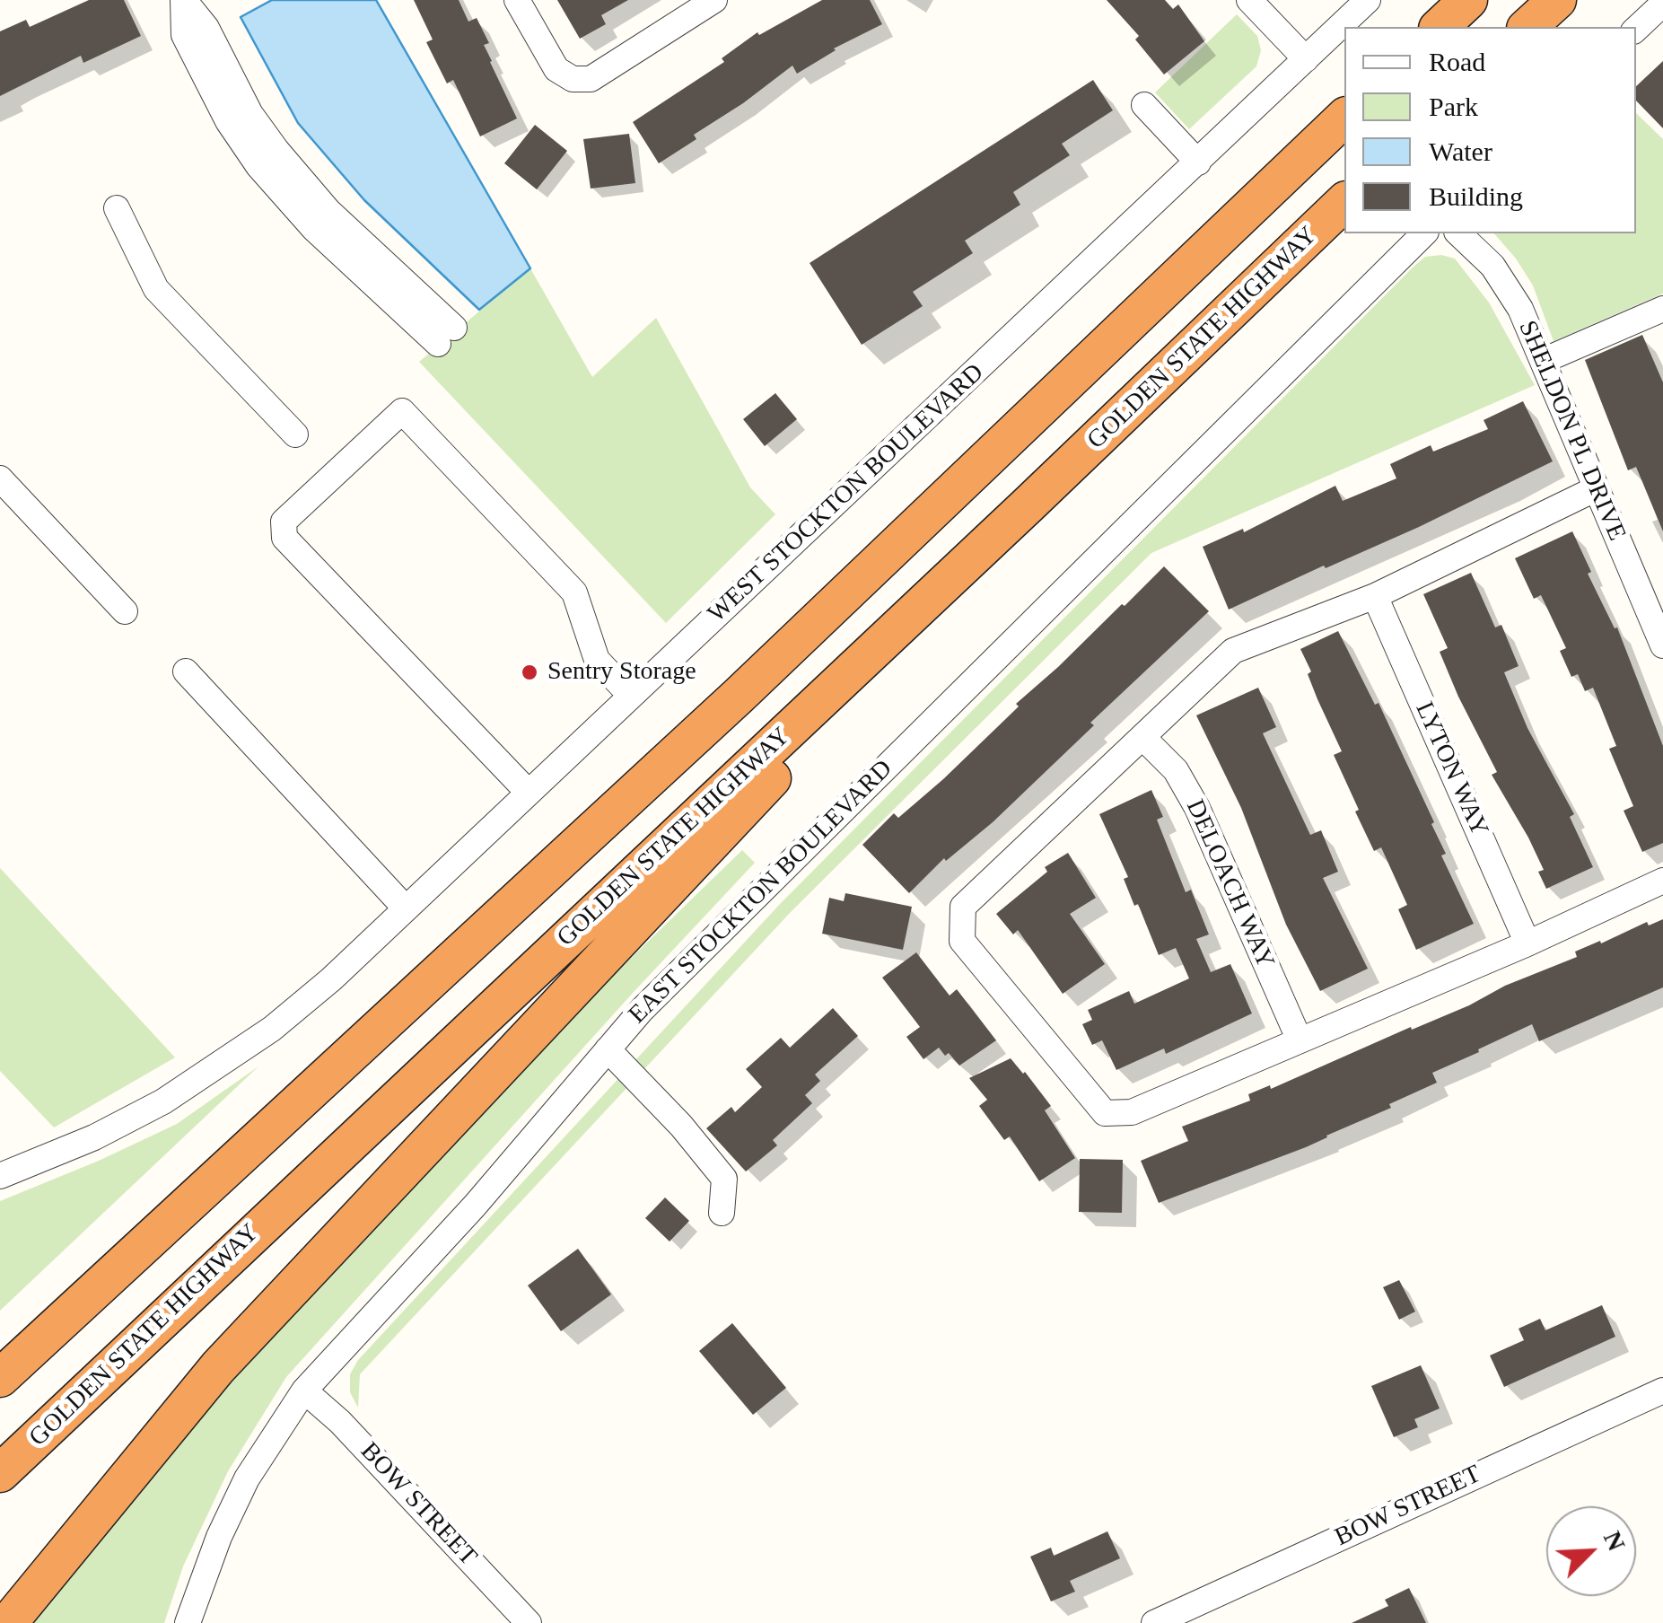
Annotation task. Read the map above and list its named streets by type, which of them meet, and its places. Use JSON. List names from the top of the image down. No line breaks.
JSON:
{"streets":{"highway":["GOLDEN STATE HIGHWAY"],"street":["SHELDON PL DRIVE","WEST STOCKTON BOULEVARD","LYTON WAY","DELOACH WAY","EAST STOCKTON BOULEVARD","BOW STREET"]},"crossings":[["EAST STOCKTON BOULEVARD","BOW STREET"]],"places":["Sentry Storage"],"legend":["Road","Park","Water","Building"],"north":"top right"}
